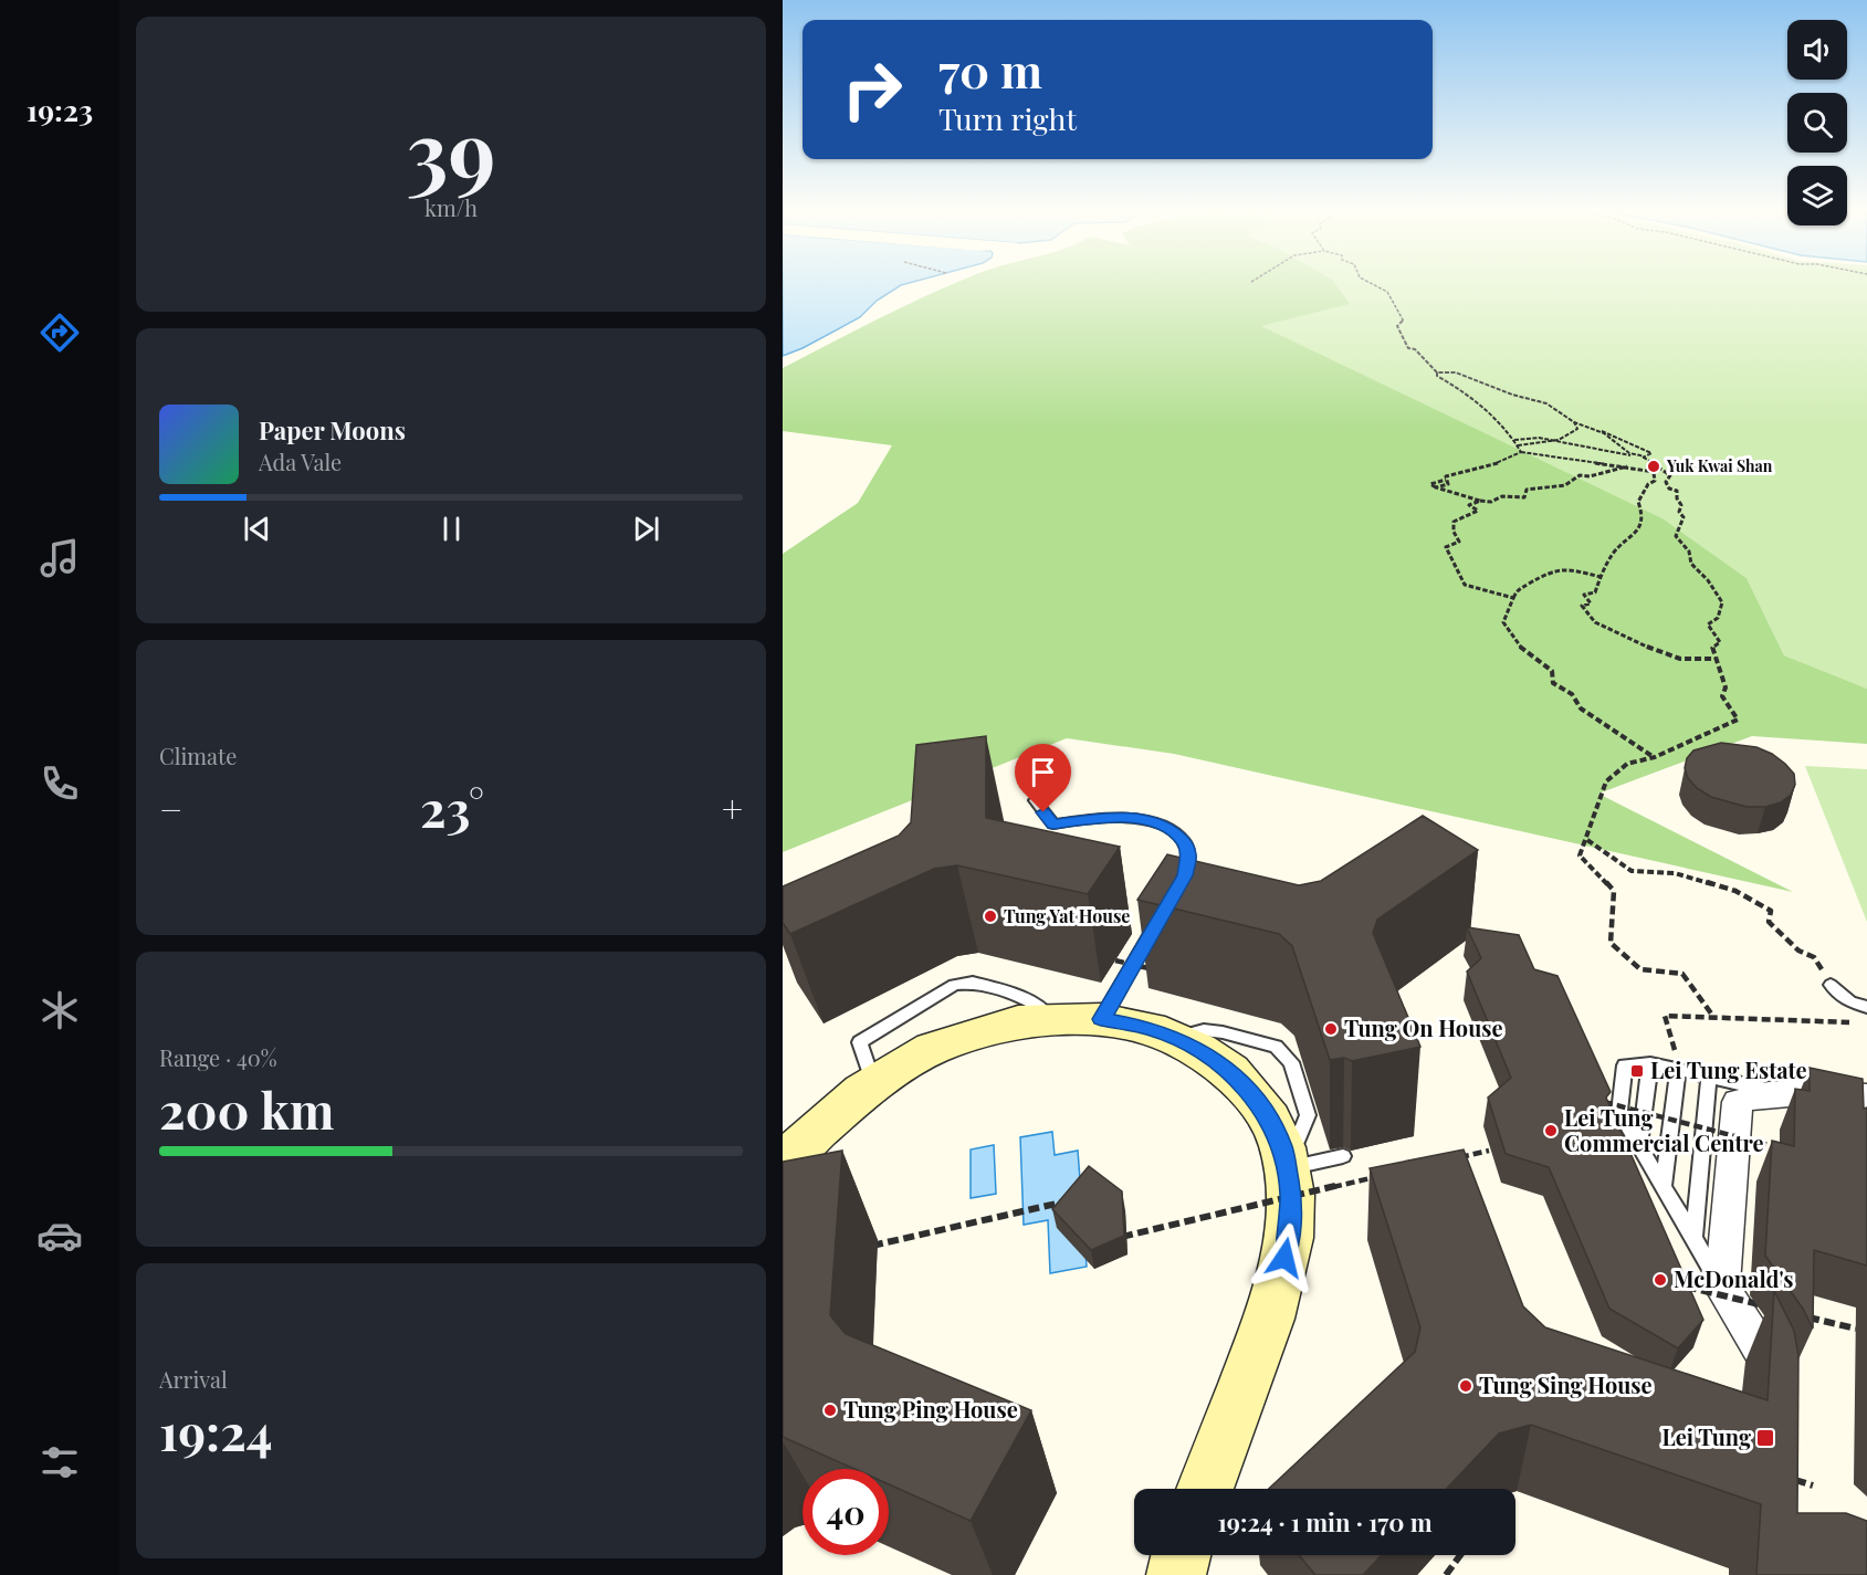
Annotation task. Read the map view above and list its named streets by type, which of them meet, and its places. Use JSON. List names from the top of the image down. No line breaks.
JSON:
{"places":{"other":["Yuk Kwai Shan","Tung Yat House","Tung On House","Lei Tung Commercial Centre","McDonald's","Tung Sing House","Tung Ping House"],"transit":["Lei Tung Estate","Lei Tung"]},"page":{"tabs":"19:23","tile":[["39","km/h"],"Climate",["Range · 40%","200 km"],["Arrival","19:24"]],"turn":["70 m","Turn right"],"song":["Paper Moons","Ada Vale"],"heat":["−","23°","+"],"limit":"40","trip":"19:24 · 1 min · 170 m"}}
